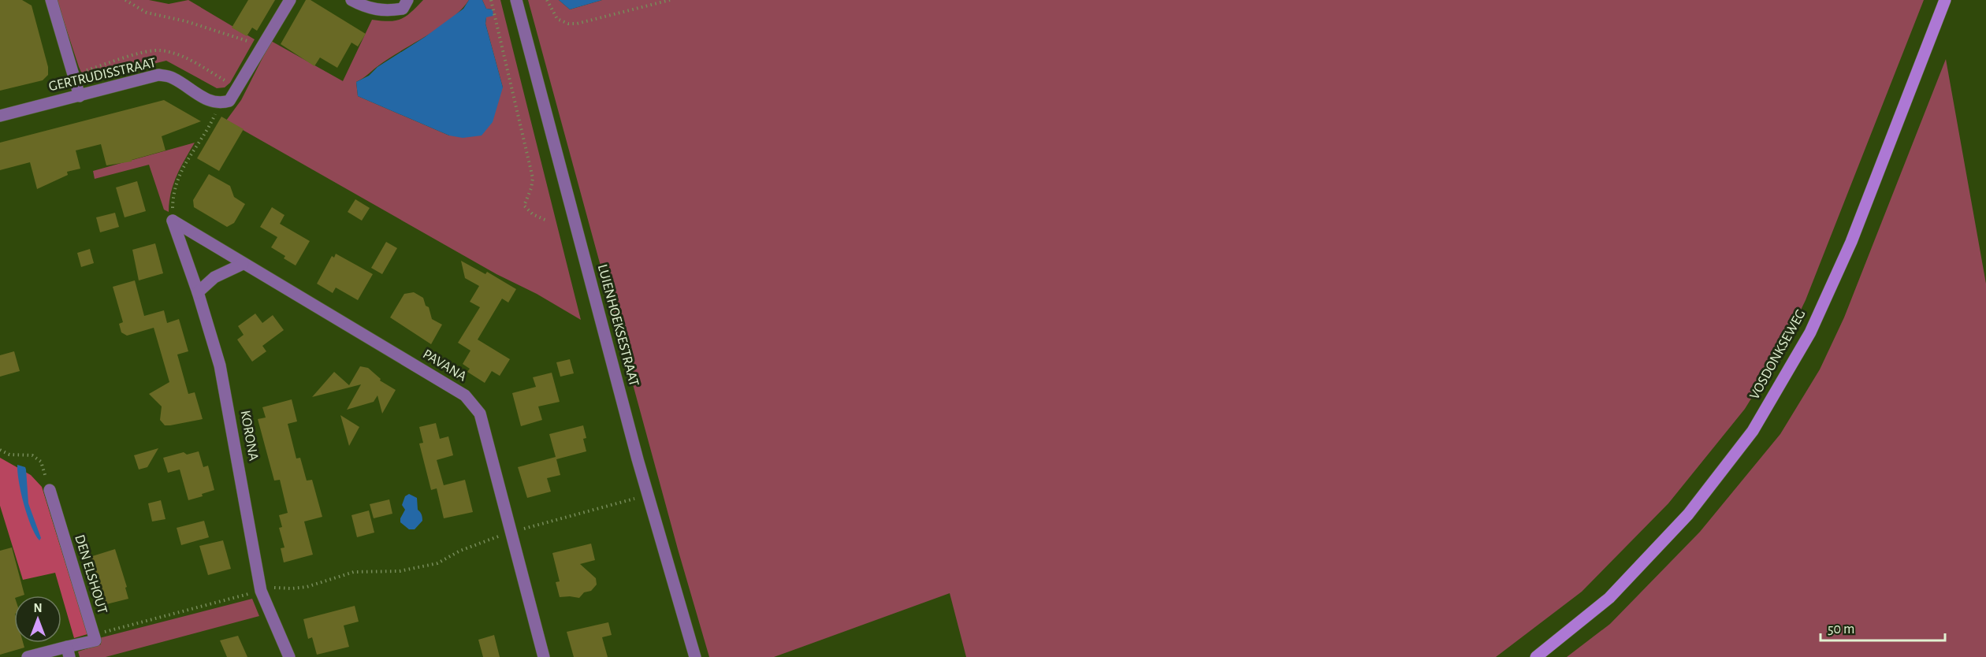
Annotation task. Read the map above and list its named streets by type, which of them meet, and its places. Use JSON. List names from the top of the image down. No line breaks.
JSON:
{"streets":{"main road":["VOSDONKSEWEG"],"street":["GERTRUDISSTRAAT","LUIENHOEKSESTRAAT","PAVANA","KORONA","DEN ELSHOUT"]},"crossings":[["PAVANA","KORONA"]],"scale_bar":"50 m","north":"top"}
